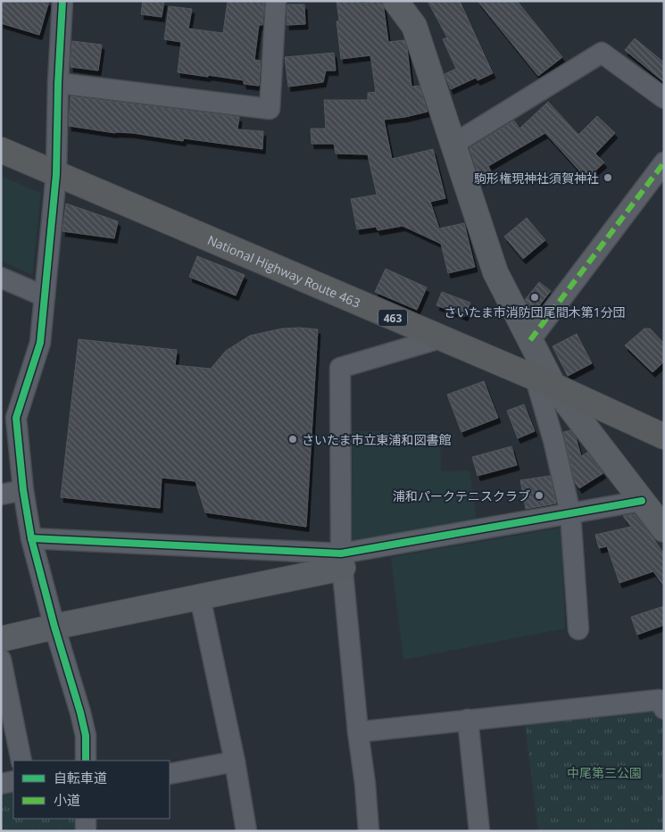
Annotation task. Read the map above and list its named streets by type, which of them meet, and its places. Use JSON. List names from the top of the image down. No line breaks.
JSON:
{"streets":{"highway":["National Highway Route 463","463"]},"parks":["中尾第三公園"],"places":["駒形権現神社須賀神社","さいたま市消防団尾間木第1分団","さいたま市立東浦和図書館","浦和パークテニスクラブ"],"legend":["自転車道","小道"]}
